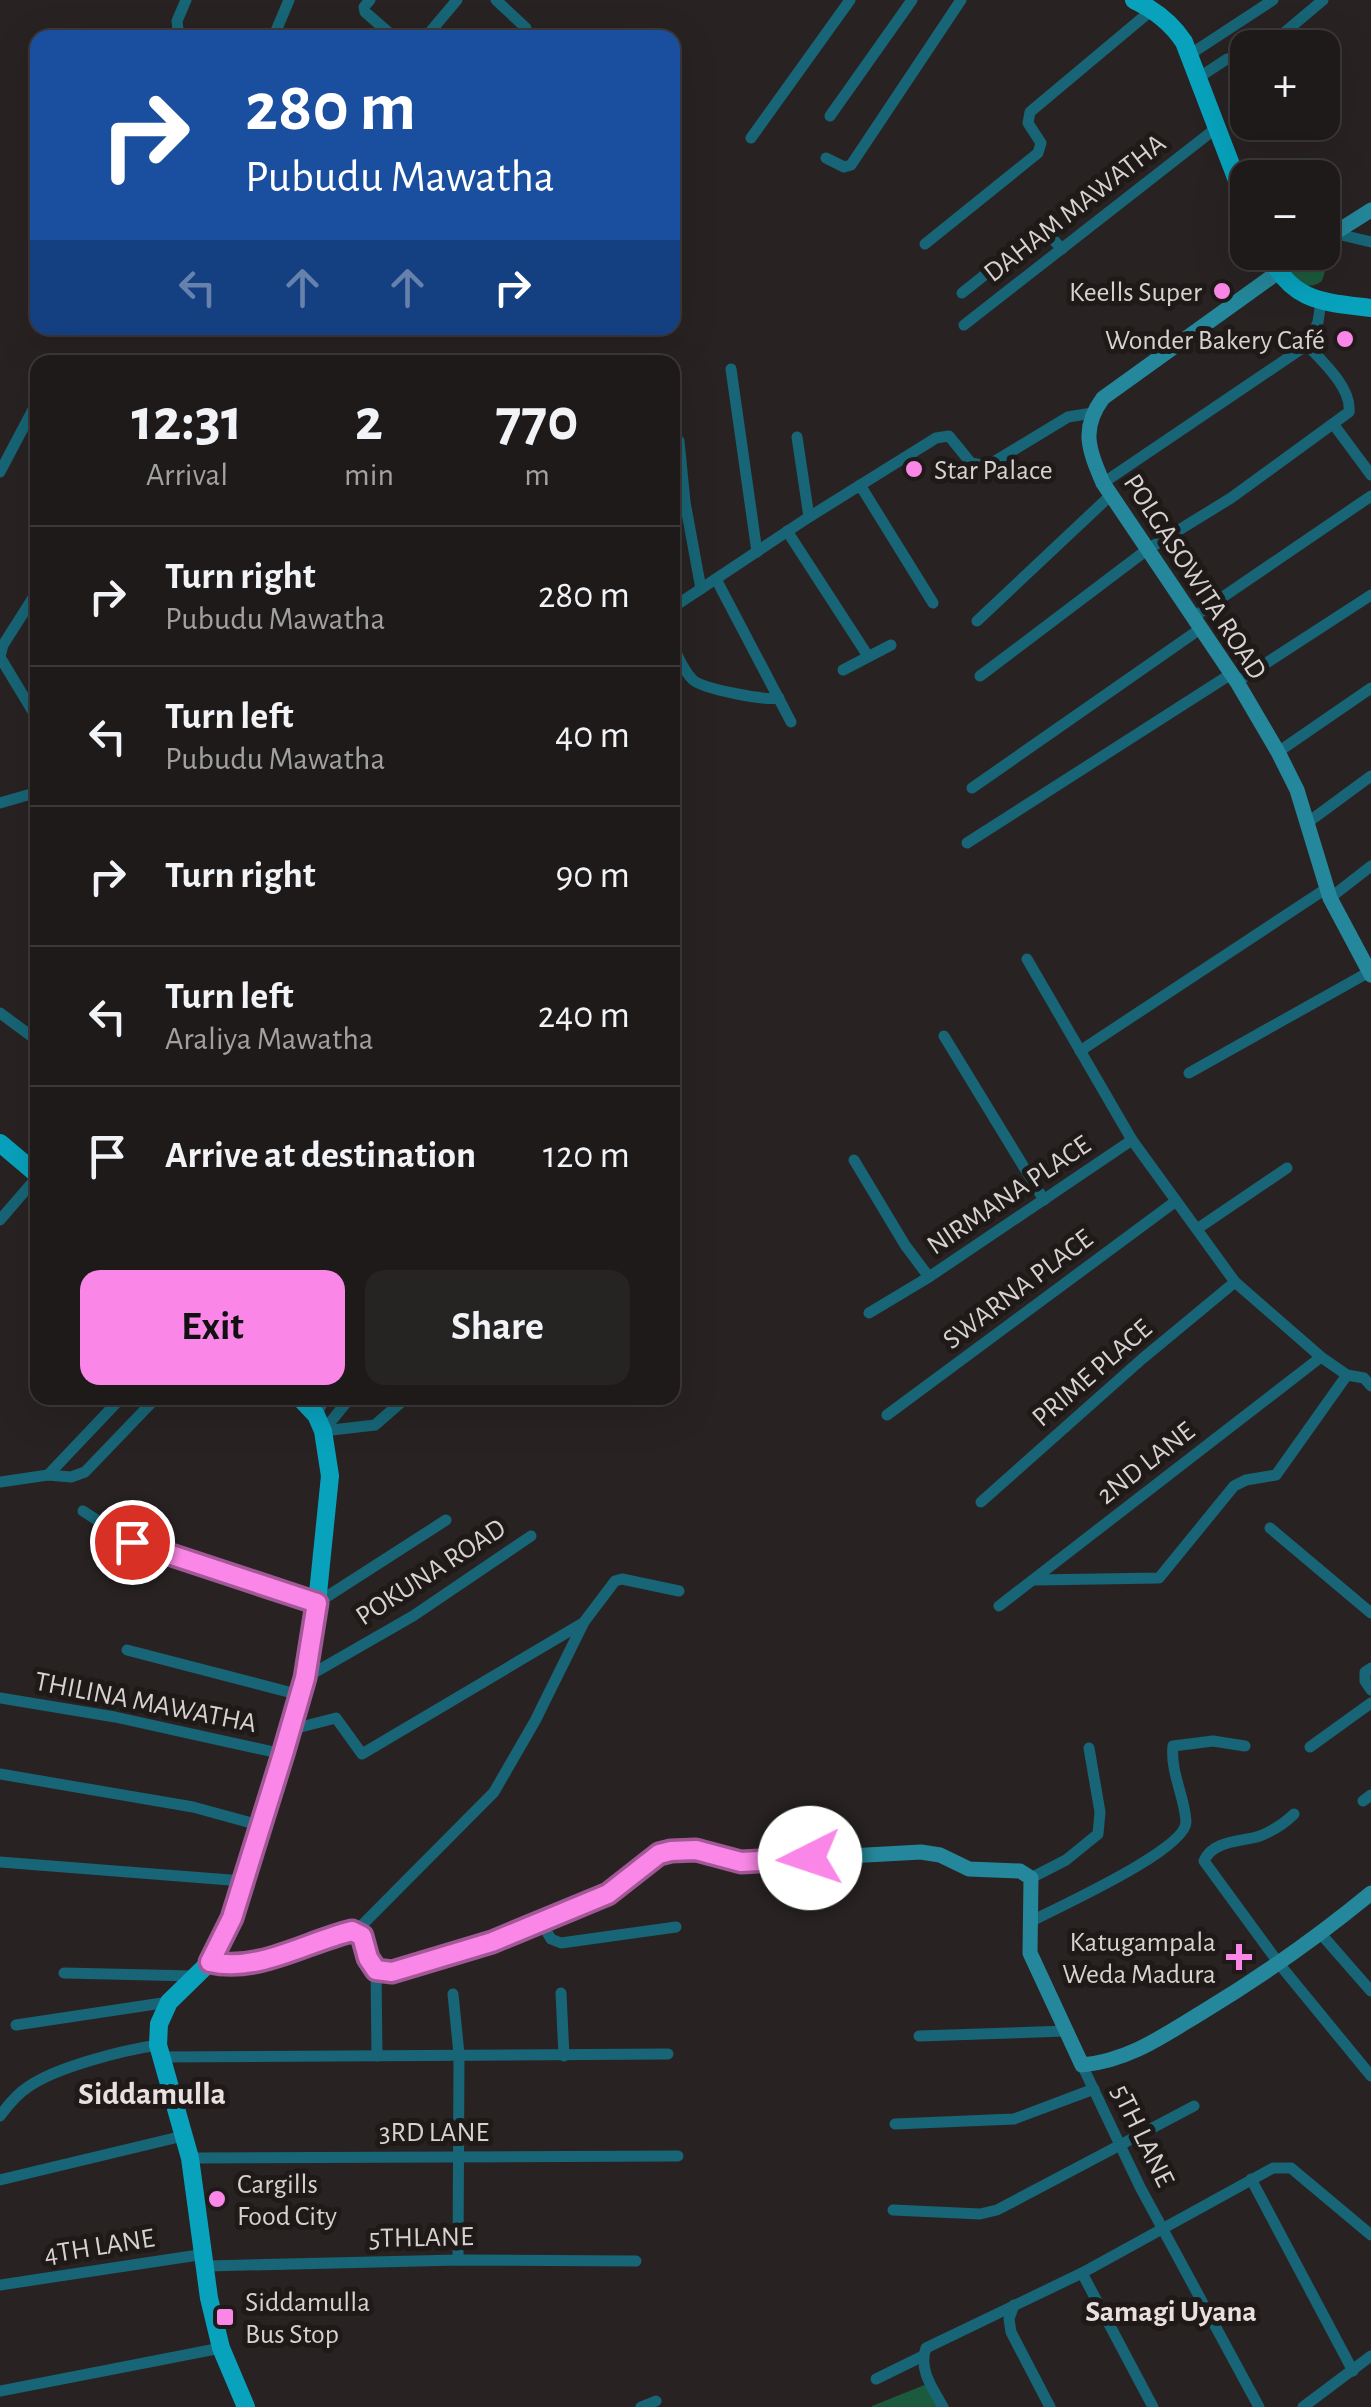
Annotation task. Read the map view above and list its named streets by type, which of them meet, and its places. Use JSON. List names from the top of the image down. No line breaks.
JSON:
{"streets":{"street":["DAHAM MAWATHA","POLGASOWITA ROAD","NIRMANA PLACE","SWARNA PLACE","PRIME PLACE","2ND LANE","POKUNA ROAD","THILINA MAWATHA","3RD LANE","5TH LANE","5THLANE","4TH LANE"]},"crossings":[["5THLANE","4TH LANE"]],"districts":["Siddamulla","Samagi Uyana"],"places":{"other":["Keells Super","Wonder Bakery Café","Star Palace","Cargills Food City"],"health":["Katugampala Weda Madura"],"transit":["Siddamulla Bus Stop"]},"page":{"map_buttons":["+","−"],"turn":["280 m","Pubudu Mawatha"],"eta":["12:31","Arrival","2","min","770","m"],"list":[{"name":"Turn right","note":"Pubudu Mawatha","value":"280 m"},{"name":"Turn left","note":"Pubudu Mawatha","value":"40 m"},{"name":"Turn right","value":"90 m"},{"name":"Turn left","note":"Araliya Mawatha","value":"240 m"},{"name":"Arrive at destination","value":"120 m"}],"buttons":["Exit","Share"]}}
